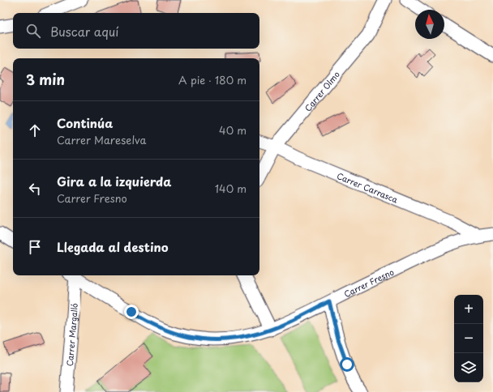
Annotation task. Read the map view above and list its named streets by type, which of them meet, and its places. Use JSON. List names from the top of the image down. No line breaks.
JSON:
{"streets":{"street":["Carrer Olmo","Carrer Carrasca","Carrer Fresno","Carrer Margalló"]},"crossings":[["Carrer Olmo","Carrer Carrasca"],["Carrer Carrasca","Carrer Fresno"]],"north":"top","page":{"search":"Buscar aquí","heading":["3 min","A pie · 180 m"],"list":[["Continúa","Carrer Mareselva","40 m"],["Gira a la izquierda","Carrer Fresno","140 m"],"Llegada al destino"],"map_buttons":["+","−"]}}
